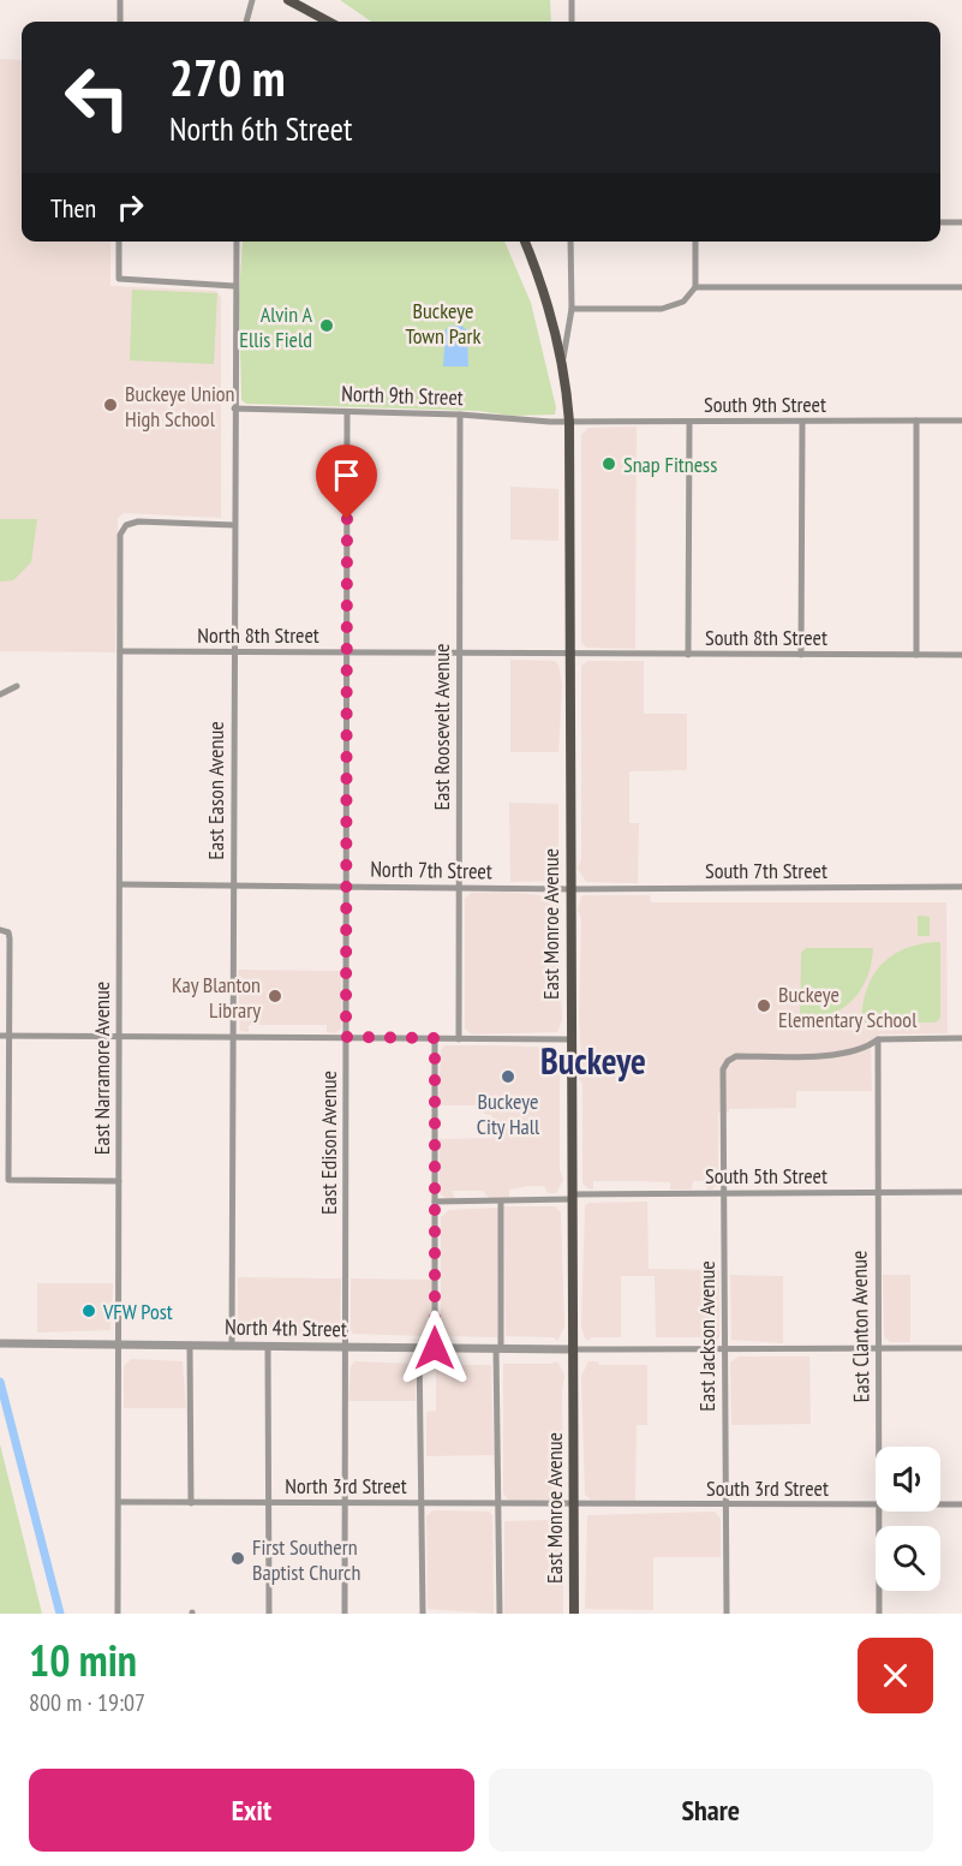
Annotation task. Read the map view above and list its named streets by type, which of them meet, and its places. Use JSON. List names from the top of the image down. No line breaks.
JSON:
{"streets":{"main road":["East Monroe Avenue"],"street":["North 9th Street","South 9th Street","North 8th Street","South 8th Street","East Roosevelt Avenue","East Eason Avenue","North 7th Street","South 7th Street","East Narramore Avenue","East Edison Avenue","South 5th Street","East Clanton Avenue","North 4th Street","East Jackson Avenue","North 3rd Street","South 3rd Street"]},"crossings":[["North 9th Street","South 9th Street"],["North 9th Street","East Roosevelt Avenue"],["North 9th Street","East Eason Avenue"],["North 9th Street","East Monroe Avenue"],["North 9th Street","East Edison Avenue"],["South 9th Street","East Monroe Avenue"],["North 8th Street","South 8th Street"],["North 8th Street","East Roosevelt Avenue"],["North 8th Street","East Eason Avenue"],["North 8th Street","East Monroe Avenue"],["North 8th Street","East Narramore Avenue"],["North 8th Street","East Edison Avenue"],["South 8th Street","East Monroe Avenue"],["East Roosevelt Avenue","North 7th Street"],["East Eason Avenue","North 7th Street"],["East Eason Avenue","East Narramore Avenue"],["East Eason Avenue","North 4th Street"],["North 7th Street","South 7th Street"],["North 7th Street","East Monroe Avenue"],["North 7th Street","East Narramore Avenue"],["North 7th Street","East Edison Avenue"],["South 7th Street","East Monroe Avenue"],["East Monroe Avenue","South 5th Street"],["East Monroe Avenue","North 4th Street"],["East Monroe Avenue","North 3rd Street"],["East Monroe Avenue","South 3rd Street"],["East Narramore Avenue","North 4th Street"],["East Narramore Avenue","North 3rd Street"],["East Edison Avenue","North 4th Street"],["East Edison Avenue","North 3rd Street"],["South 5th Street","East Clanton Avenue"],["South 5th Street","East Jackson Avenue"],["East Clanton Avenue","East Jackson Avenue"],["East Jackson Avenue","South 3rd Street"],["North 3rd Street","South 3rd Street"]],"districts":["Buckeye"],"parks":["Buckeye Town Park"],"places":["Alvin A Ellis Field","Buckeye Union High School","Snap Fitness","Kay Blanton Library","Buckeye Elementary School","Buckeye City Hall","VFW Post","First Southern Baptist Church"],"page":{"turn":["270 m","North 6th Street"],"then":"Then","heading":["10 min","800 m · 19:07"],"buttons":["Exit","Share"]}}
